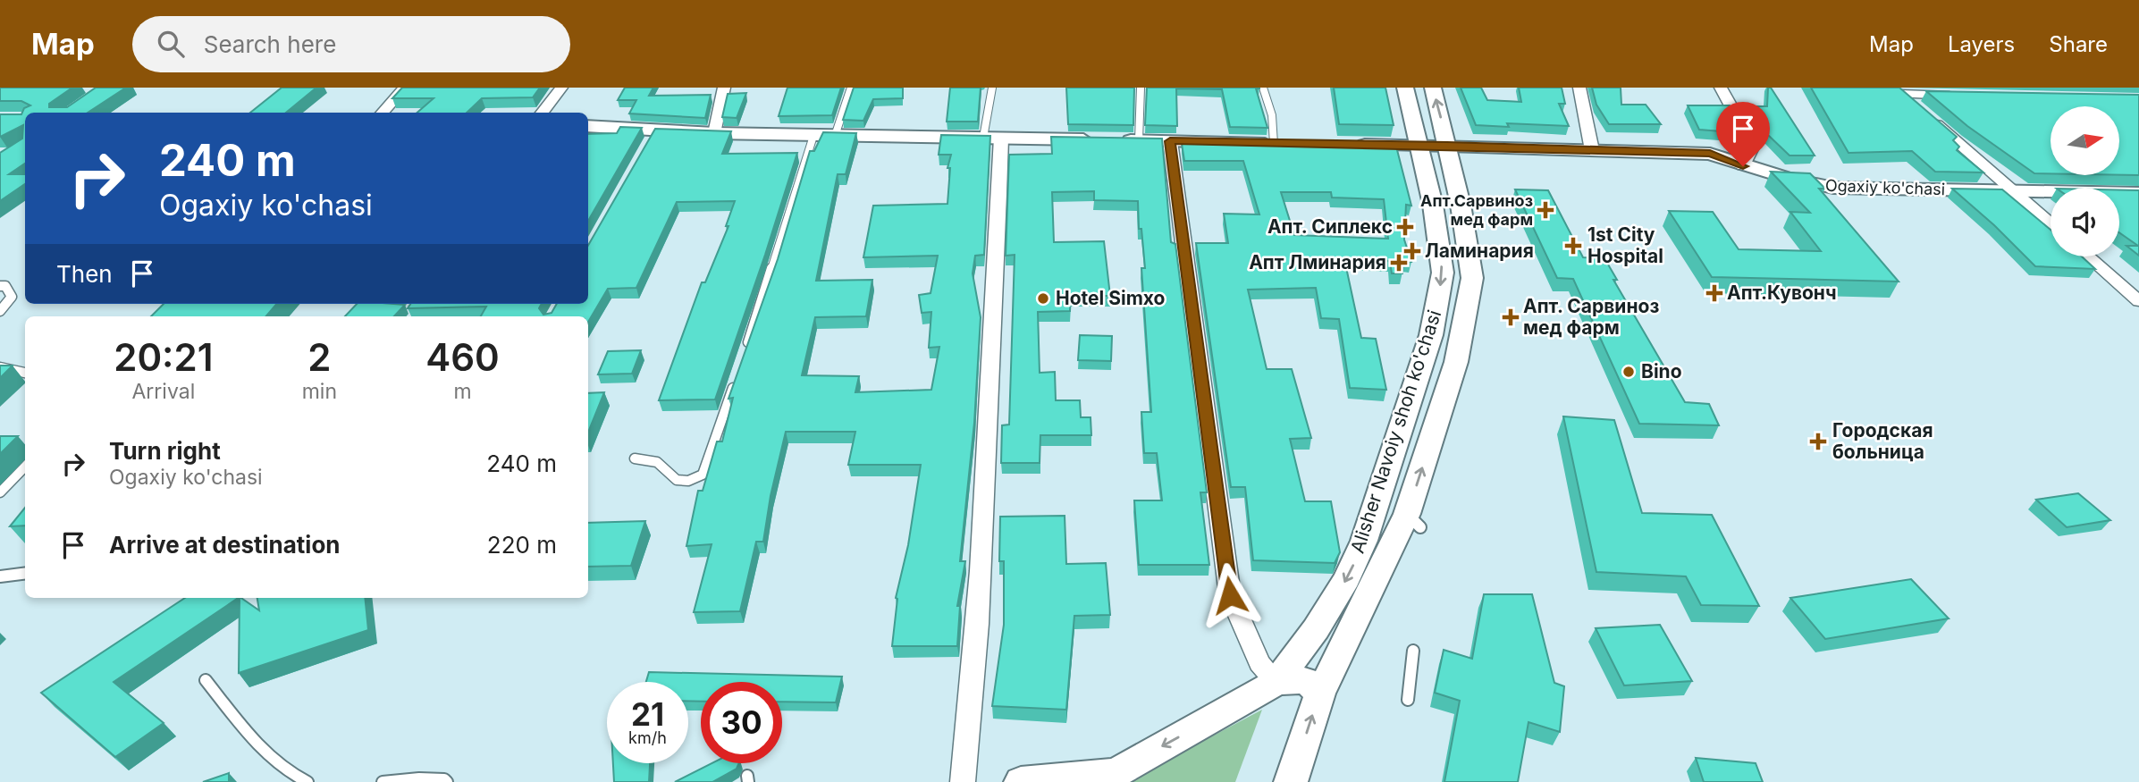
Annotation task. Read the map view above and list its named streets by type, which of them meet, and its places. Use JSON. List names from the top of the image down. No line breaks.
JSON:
{"streets":{"main road":["Alisher Navoiy shoh ko'chasi"],"street":["Ogaxiy ko'chasi"]},"crossings":[["Ogaxiy ko'chasi","Alisher Navoiy shoh ko'chasi"]],"places":{"health":["Апт.Сарвиноз мед фарм","Апт. Сиплекс","1st City Hospital","Ламинария","Апт Лминария","Апт.Кувонч","Апт. Сарвиноз мед фарм","Городская больница"],"other":["Hotel Simxo","Bino"]},"north":"right","page":{"header":"Map","search":"Search here","nav":["Map","Layers","Share"],"turn":["240 m","Ogaxiy ko'chasi"],"then":"Then","eta":["20:21","Arrival","2","min","460","m"],"list":[{"name":"Turn right","note":"Ogaxiy ko'chasi","value":"240 m"},{"name":"Arrive at destination","value":"220 m"}],"speed":"21 km/h","limit":"30"}}
